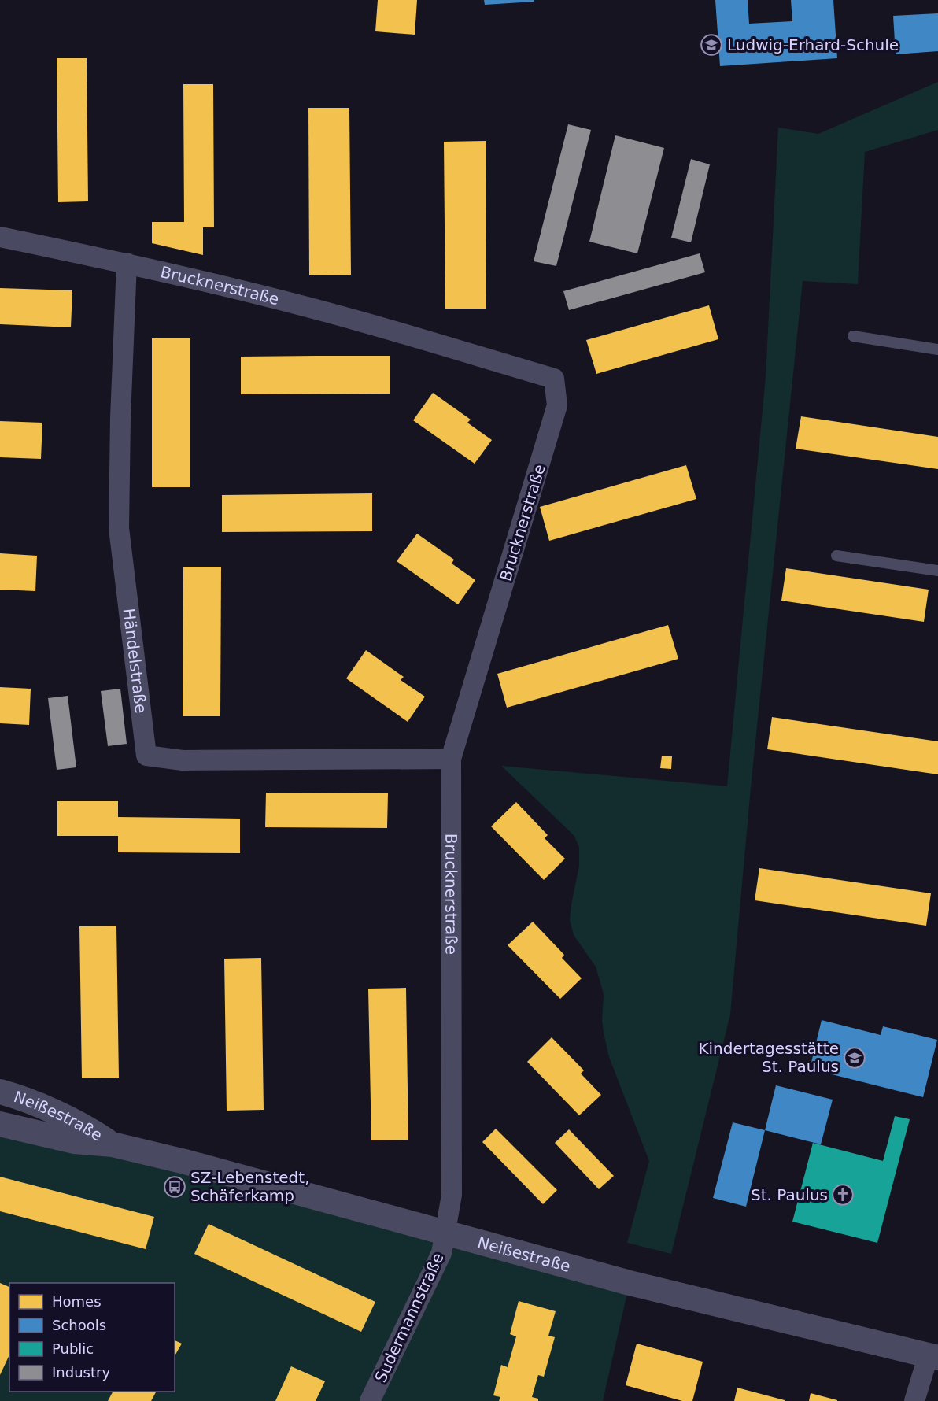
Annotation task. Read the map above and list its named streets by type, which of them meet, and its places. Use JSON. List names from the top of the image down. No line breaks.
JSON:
{"streets":{"street":["Brucknerstraße","Händelstraße","Neißestraße","Sudermannstraße"]},"crossings":[["Brucknerstraße","Händelstraße"],["Brucknerstraße","Neißestraße"],["Brucknerstraße","Sudermannstraße"],["Neißestraße","Sudermannstraße"]],"places":{"school or university":["Ludwig-Erhard-Schule","Kindertagesstätte St. Paulus"],"bus stop":["SZ-Lebenstedt, Schäferkamp"],"church":["St. Paulus"]},"legend":["Homes","Schools","Public","Industry"]}
